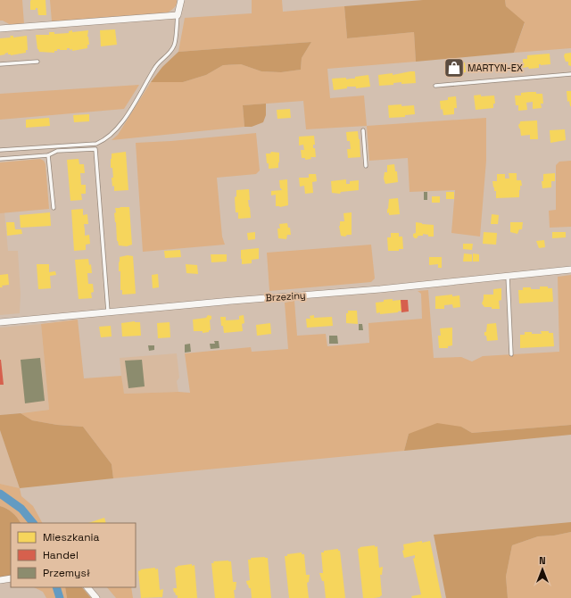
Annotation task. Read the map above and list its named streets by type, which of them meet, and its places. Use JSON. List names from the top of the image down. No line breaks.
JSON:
{"streets":{"street":["Brzeziny"]},"places":{"shop":["MARTYN-EX"]},"legend":["Mieszkania","Handel","Przemysł"],"north":"top"}
